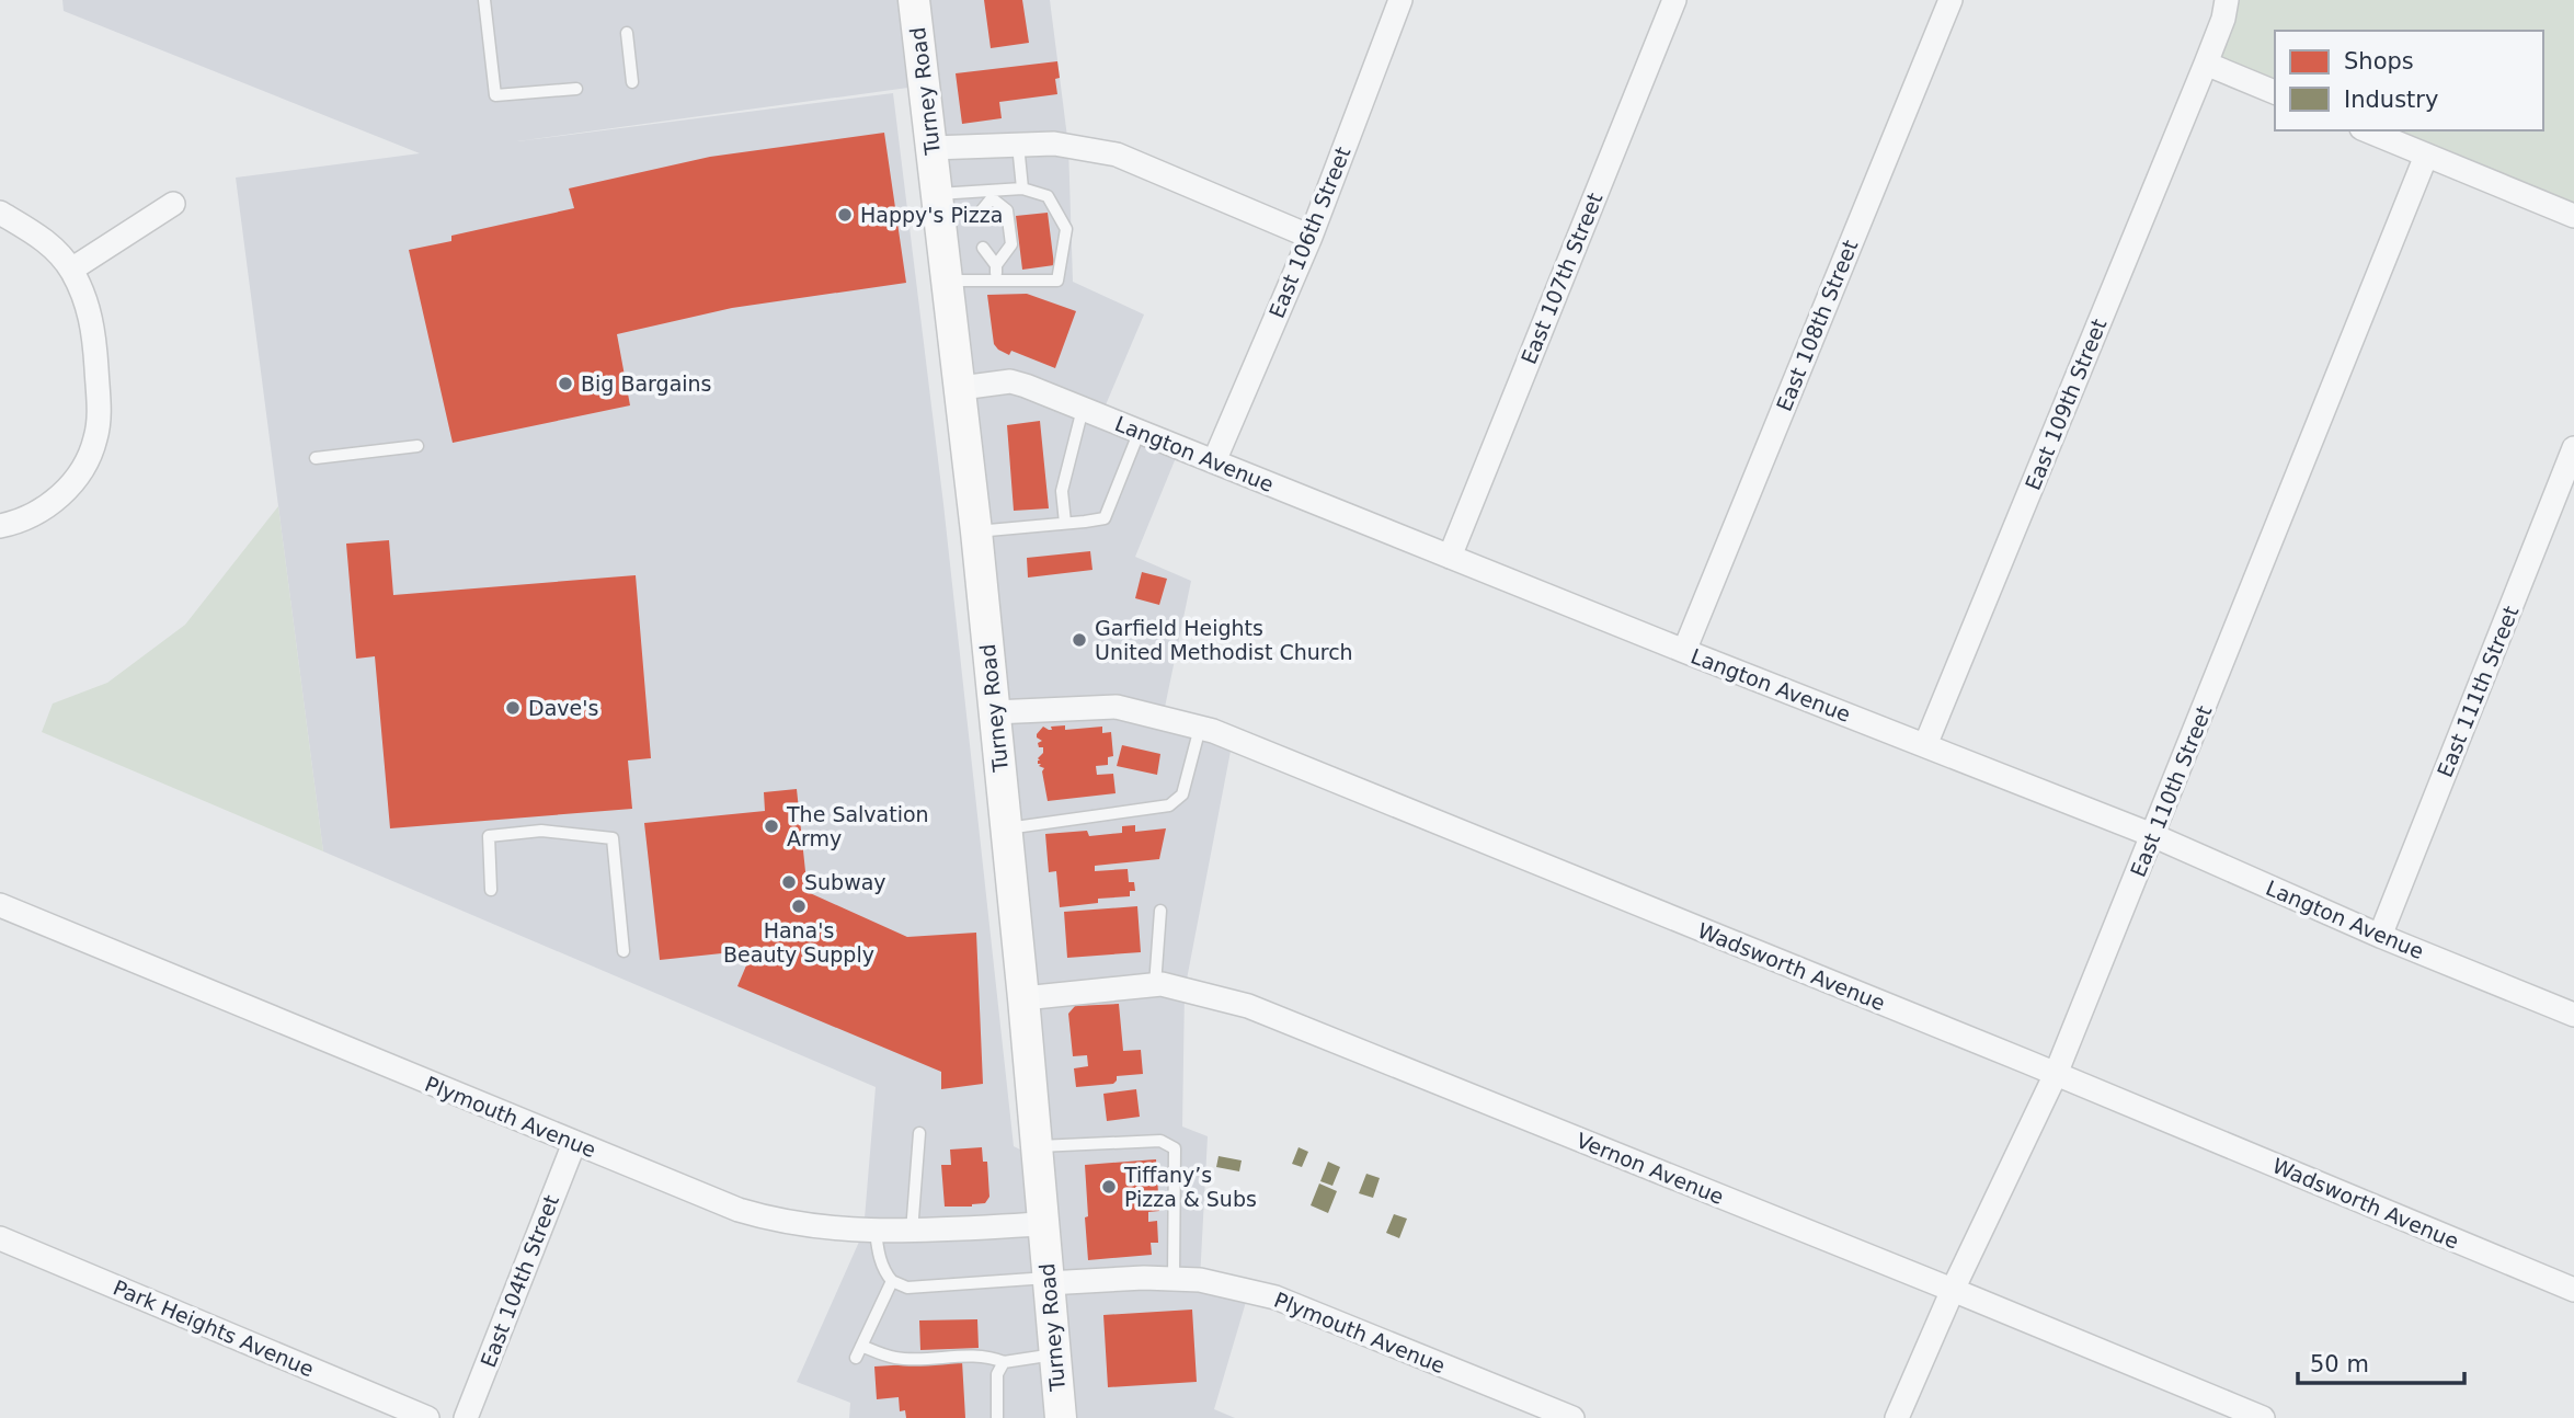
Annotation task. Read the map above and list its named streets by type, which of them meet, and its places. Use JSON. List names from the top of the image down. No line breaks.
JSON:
{"streets":{"main road":["Turney Road"],"street":["East 106th Street","East 107th Street","East 108th Street","East 109th Street","Langton Avenue","East 111th Street","East 110th Street","Wadsworth Avenue","Plymouth Avenue","Vernon Avenue","East 104th Street","Park Heights Avenue"]},"crossings":[["Turney Road","Langton Avenue"],["Turney Road","Wadsworth Avenue"],["Turney Road","Plymouth Avenue"],["Turney Road","Vernon Avenue"],["East 106th Street","Langton Avenue"],["East 107th Street","Langton Avenue"],["East 108th Street","Langton Avenue"],["East 109th Street","Langton Avenue"],["Langton Avenue","East 111th Street"],["Langton Avenue","East 110th Street"],["East 110th Street","Wadsworth Avenue"],["East 110th Street","Vernon Avenue"],["Plymouth Avenue","East 104th Street"]],"places":["Happy's Pizza","Big Bargains","Garfield Heights United Methodist Church","Dave's","The Salvation Army","Subway","Hana's Beauty Supply","Tiffany’s Pizza & Subs"],"legend":["Shops","Industry"],"scale_bar":"50 m"}
